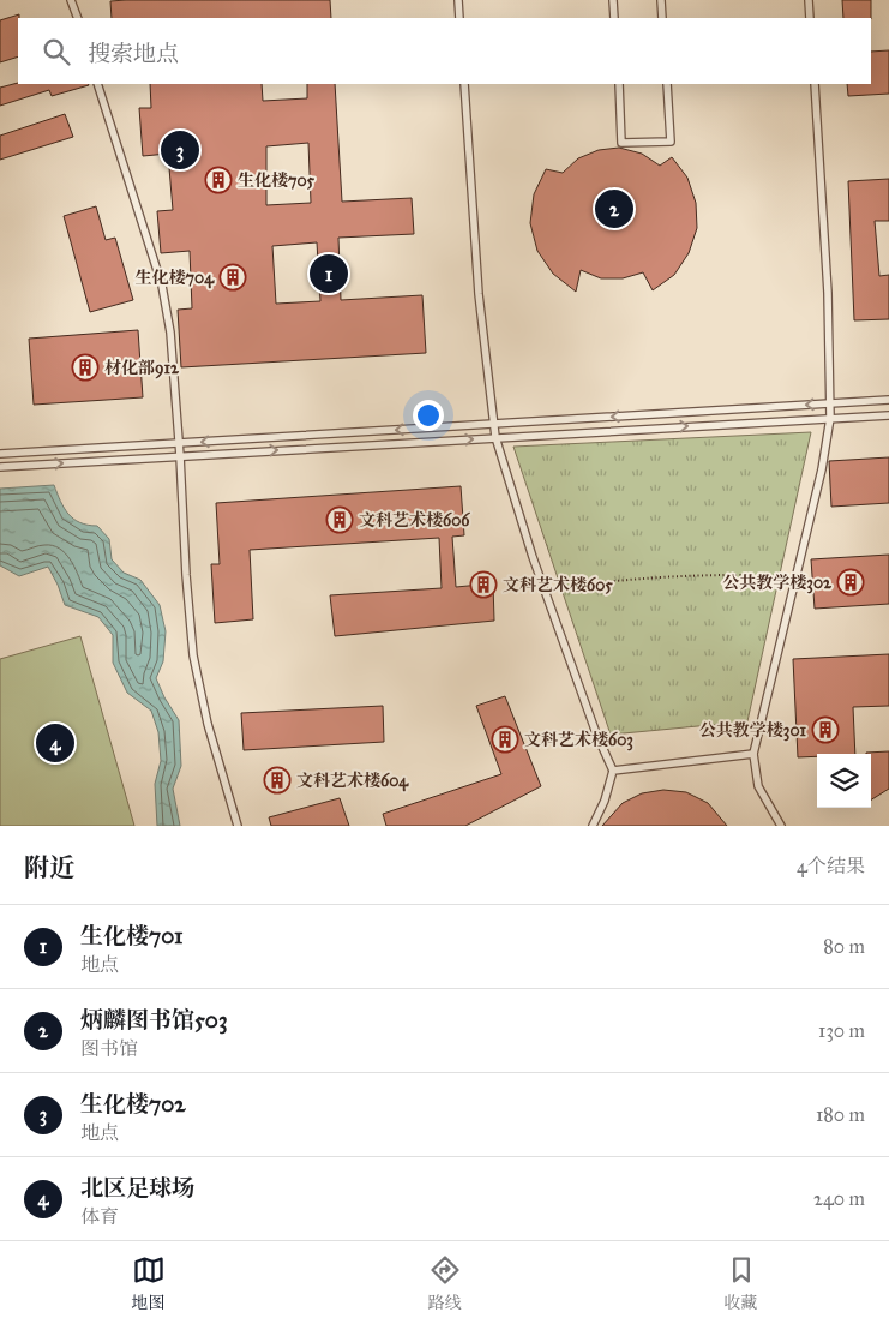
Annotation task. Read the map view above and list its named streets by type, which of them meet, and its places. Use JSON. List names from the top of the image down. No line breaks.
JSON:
{"places":{"building":["生化楼705","生化楼704","材化部912","文科艺术楼606","公共教学楼302","文科艺术楼605","公共教学楼301","文科艺术楼603","文科艺术楼604"]},"page":{"search":"搜索地点","pins":["3","2","1","4"],"heading":["附近","4个结果"],"list":[{"mark":"1","name":"生化楼701","note":"地点","value":"80 m"},{"mark":"2","name":"炳麟图书馆503","note":"图书馆","value":"130 m"},{"mark":"3","name":"生化楼702","note":"地点","value":"180 m"},{"mark":"4","name":"北区足球场","note":"体育","value":"240 m"}],"nav":["地图","路线","收藏"]}}
